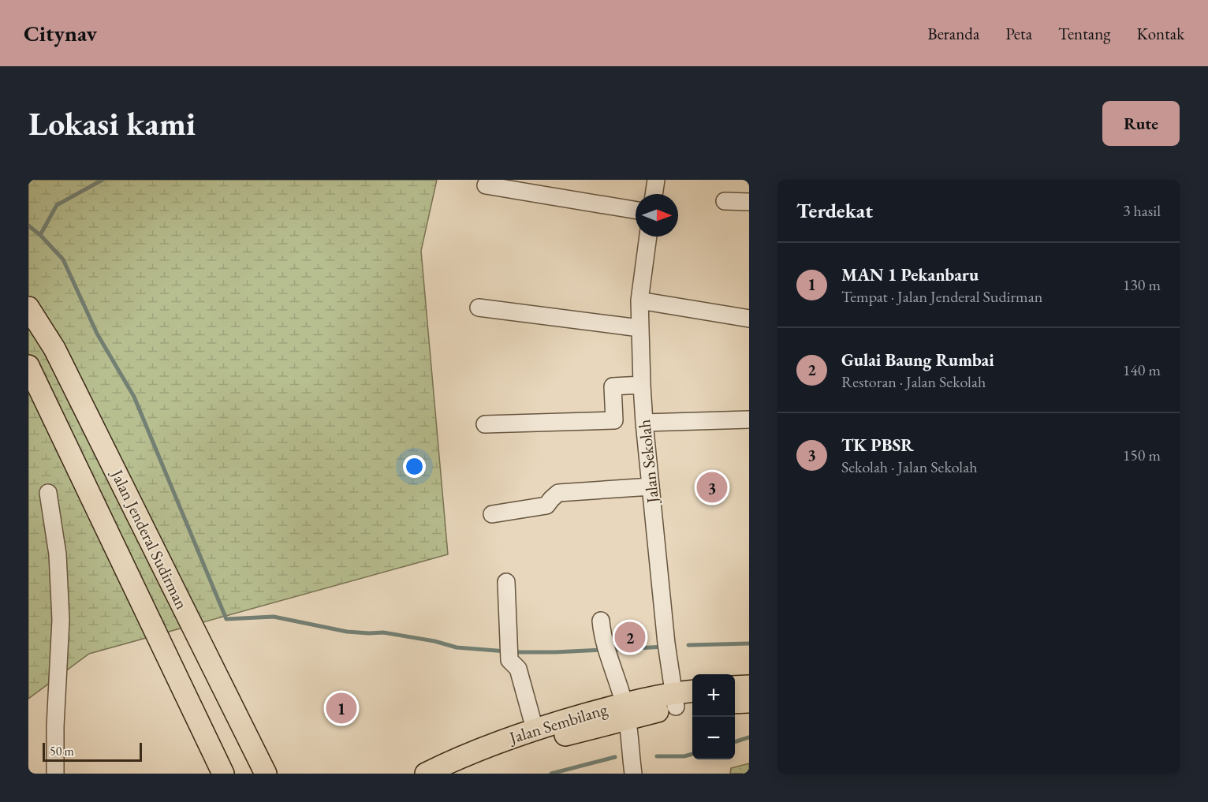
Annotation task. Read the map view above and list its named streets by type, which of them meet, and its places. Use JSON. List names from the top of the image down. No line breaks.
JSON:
{"streets":{"main road":["Jalan Jenderal Sudirman","Jalan Sembilang"],"street":["Jalan Sekolah"]},"crossings":[["Jalan Sekolah","Jalan Sembilang"]],"scale_bar":"50 m","north":"right","page":{"header":"Citynav","nav":["Beranda","Peta","Tentang","Kontak"],"buttons":"Rute","title":"Lokasi kami","heading":["Terdekat","3 hasil"],"list":[{"mark":"1","name":"MAN 1 Pekanbaru","note":"Tempat · Jalan Jenderal Sudirman","value":"130 m"},{"mark":"2","name":"Gulai Baung Rumbai","note":"Restoran · Jalan Sekolah","value":"140 m"},{"mark":"3","name":"TK PBSR","note":"Sekolah · Jalan Sekolah","value":"150 m"}],"pins":["3","2","1"],"map_buttons":["+","−"],"scale":"50 m"}}
